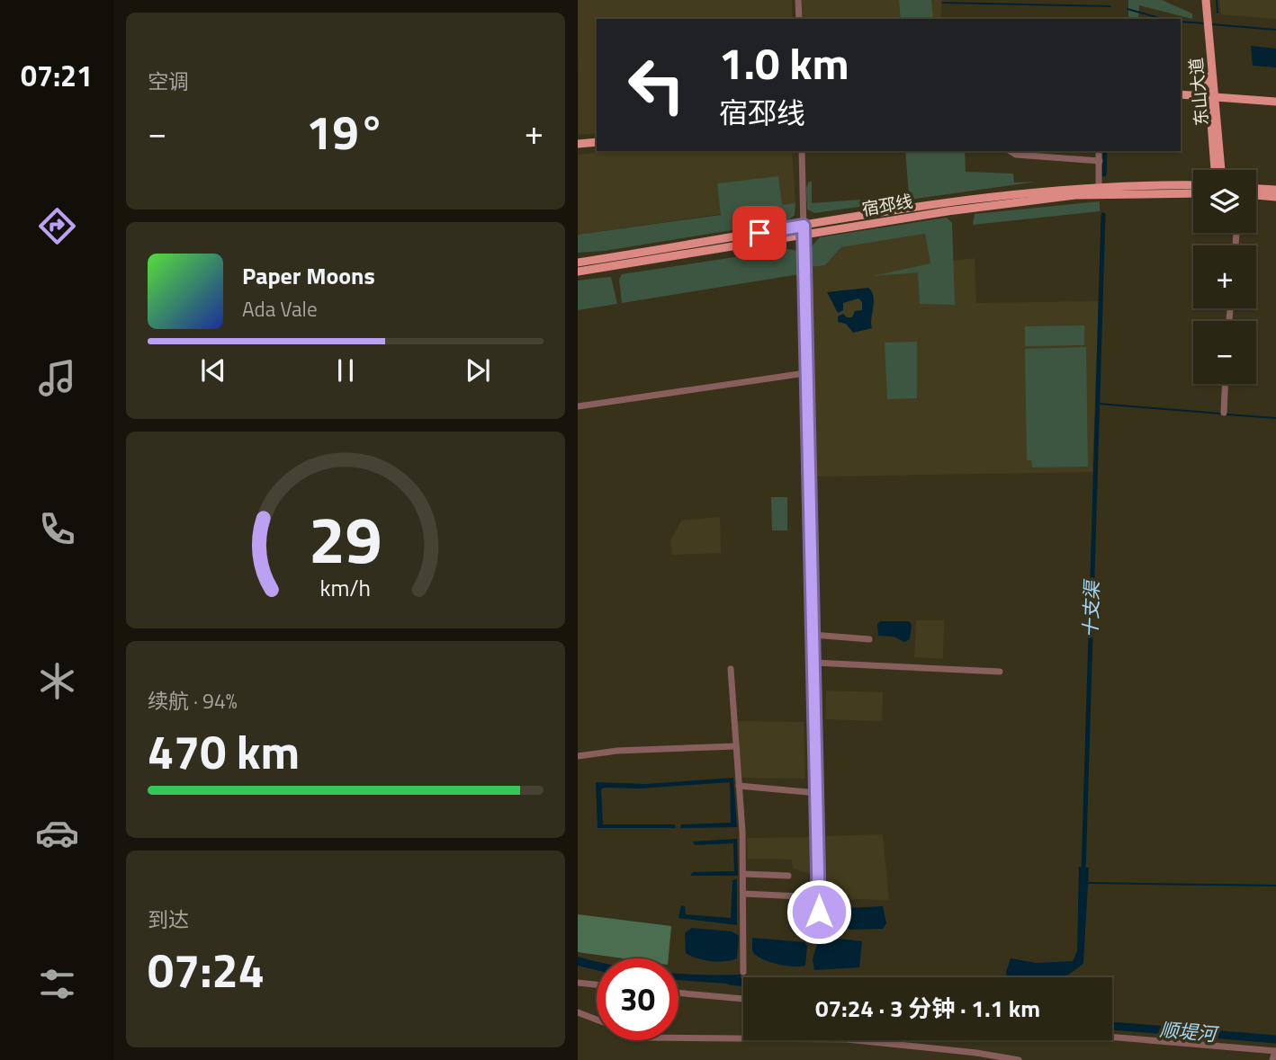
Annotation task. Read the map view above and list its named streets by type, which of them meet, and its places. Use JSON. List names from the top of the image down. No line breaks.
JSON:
{"streets":{"main road":["东山大道","宿邳线"]},"water":["十支渠","顺堤河"],"page":{"tabs":"07:21","tile":["空调",["续航 · 94%","470 km"],["到达","07:24"]],"turn":["1.0 km","宿邳线"],"heat":["−","19°","+"],"map_buttons":["+","−"],"song":["Paper Moons","Ada Vale"],"limit":"30","trip":"07:24 · 3 分钟 · 1.1 km","gauge":["29","km/h"]}}
